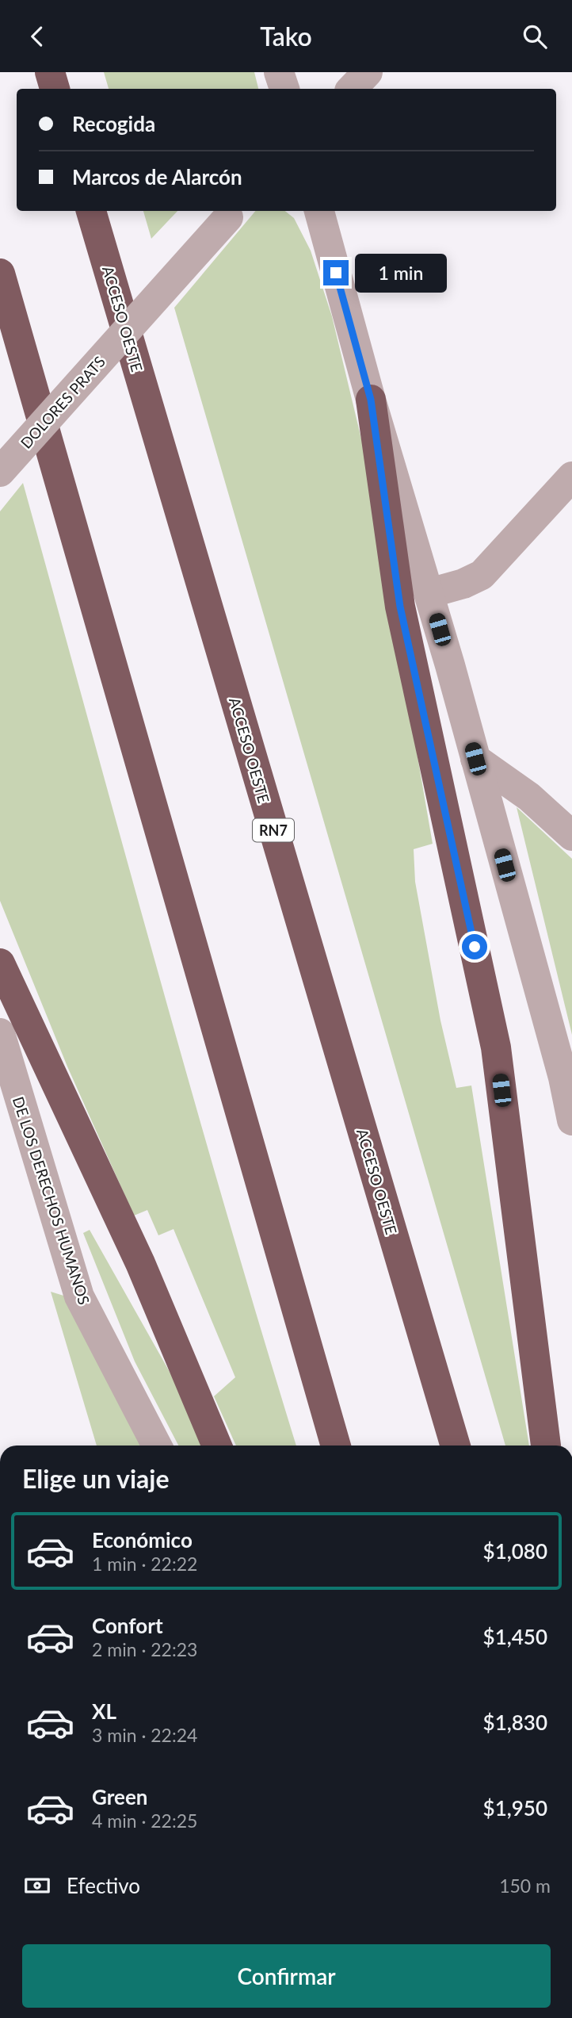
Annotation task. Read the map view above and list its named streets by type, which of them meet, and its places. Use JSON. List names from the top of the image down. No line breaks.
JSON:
{"streets":{"highway":["ACCESO OESTE","RN7"],"street":["DOLORES PRATS","DE LOS DERECHOS HUMANOS"]},"page":{"header":"Tako","banner":["Recogida","Marcos de Alarcón"],"bubble":"1 min","heading":"Elige un viaje","list":[{"name":"Económico","note":"1 min · 22:22","value":"$1,080"},{"name":"Confort","note":"2 min · 22:23","value":"$1,450"},{"name":"XL","note":"3 min · 22:24","value":"$1,830"},{"name":"Green","note":"4 min · 22:25","value":"$1,950"}],"pay":["Efectivo","150 m"],"buttons":"Confirmar"}}
